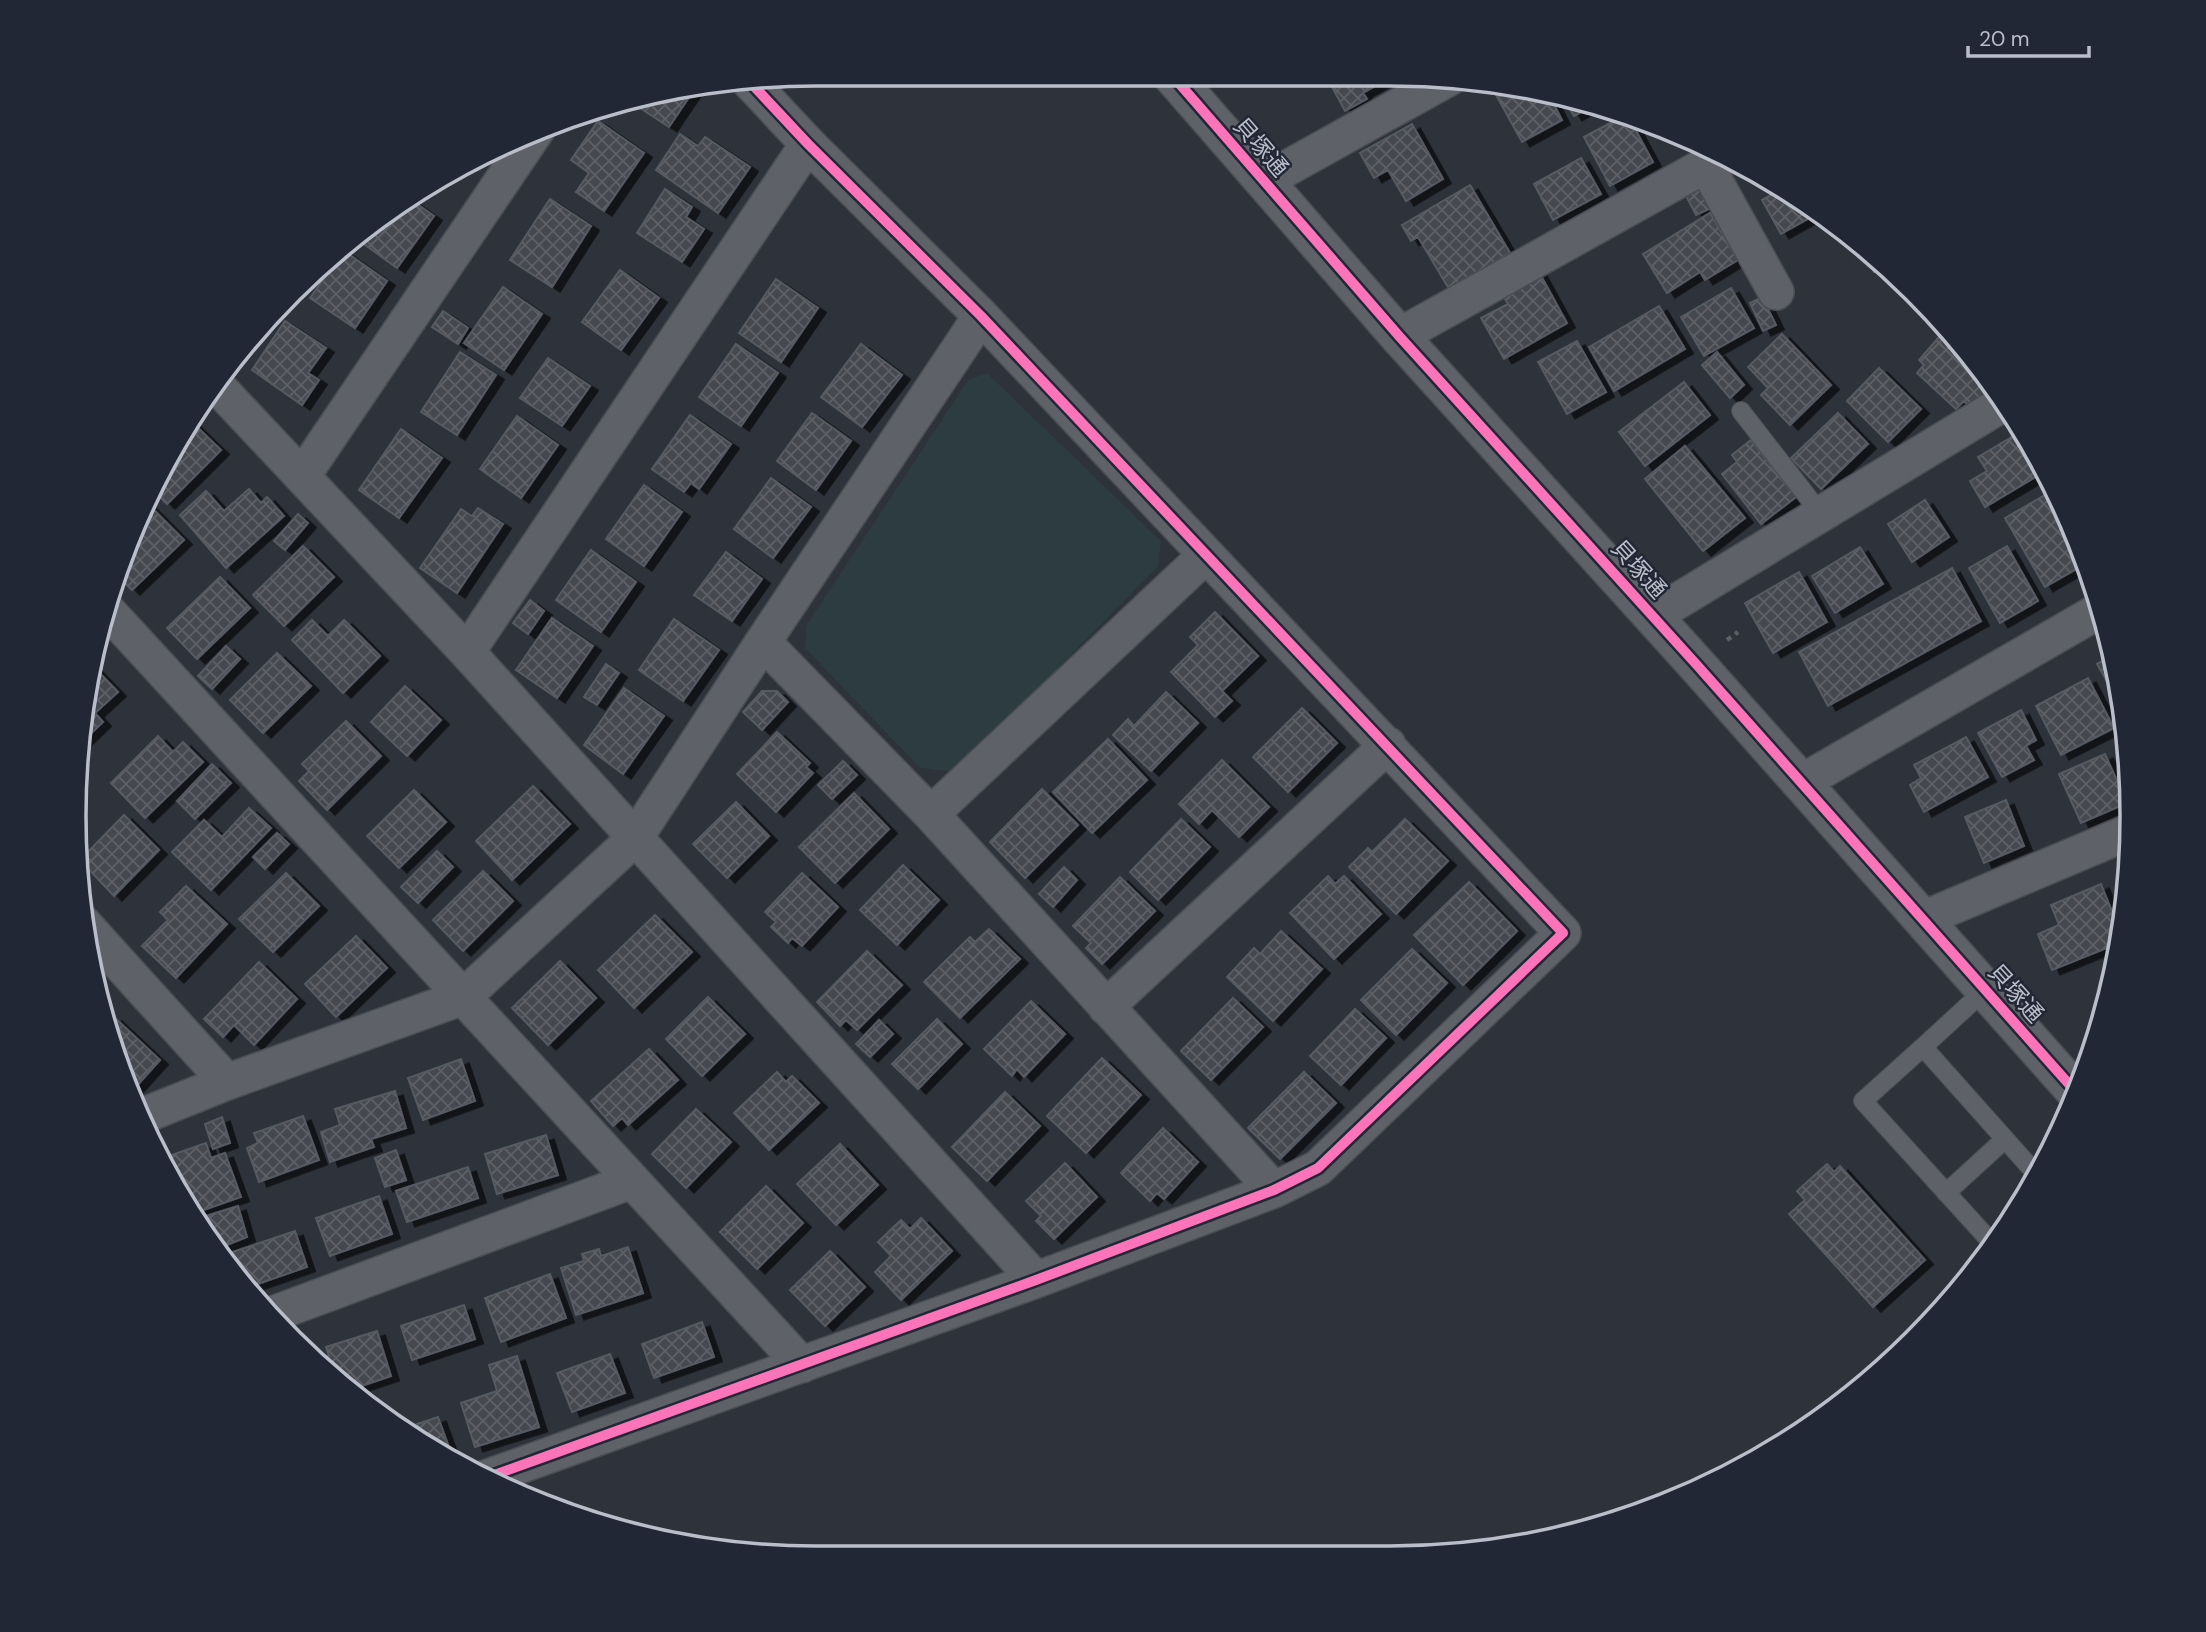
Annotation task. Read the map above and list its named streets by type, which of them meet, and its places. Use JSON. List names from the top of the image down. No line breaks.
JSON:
{"streets":{"street":["貝塚通"]},"scale_bar":"20 m"}
